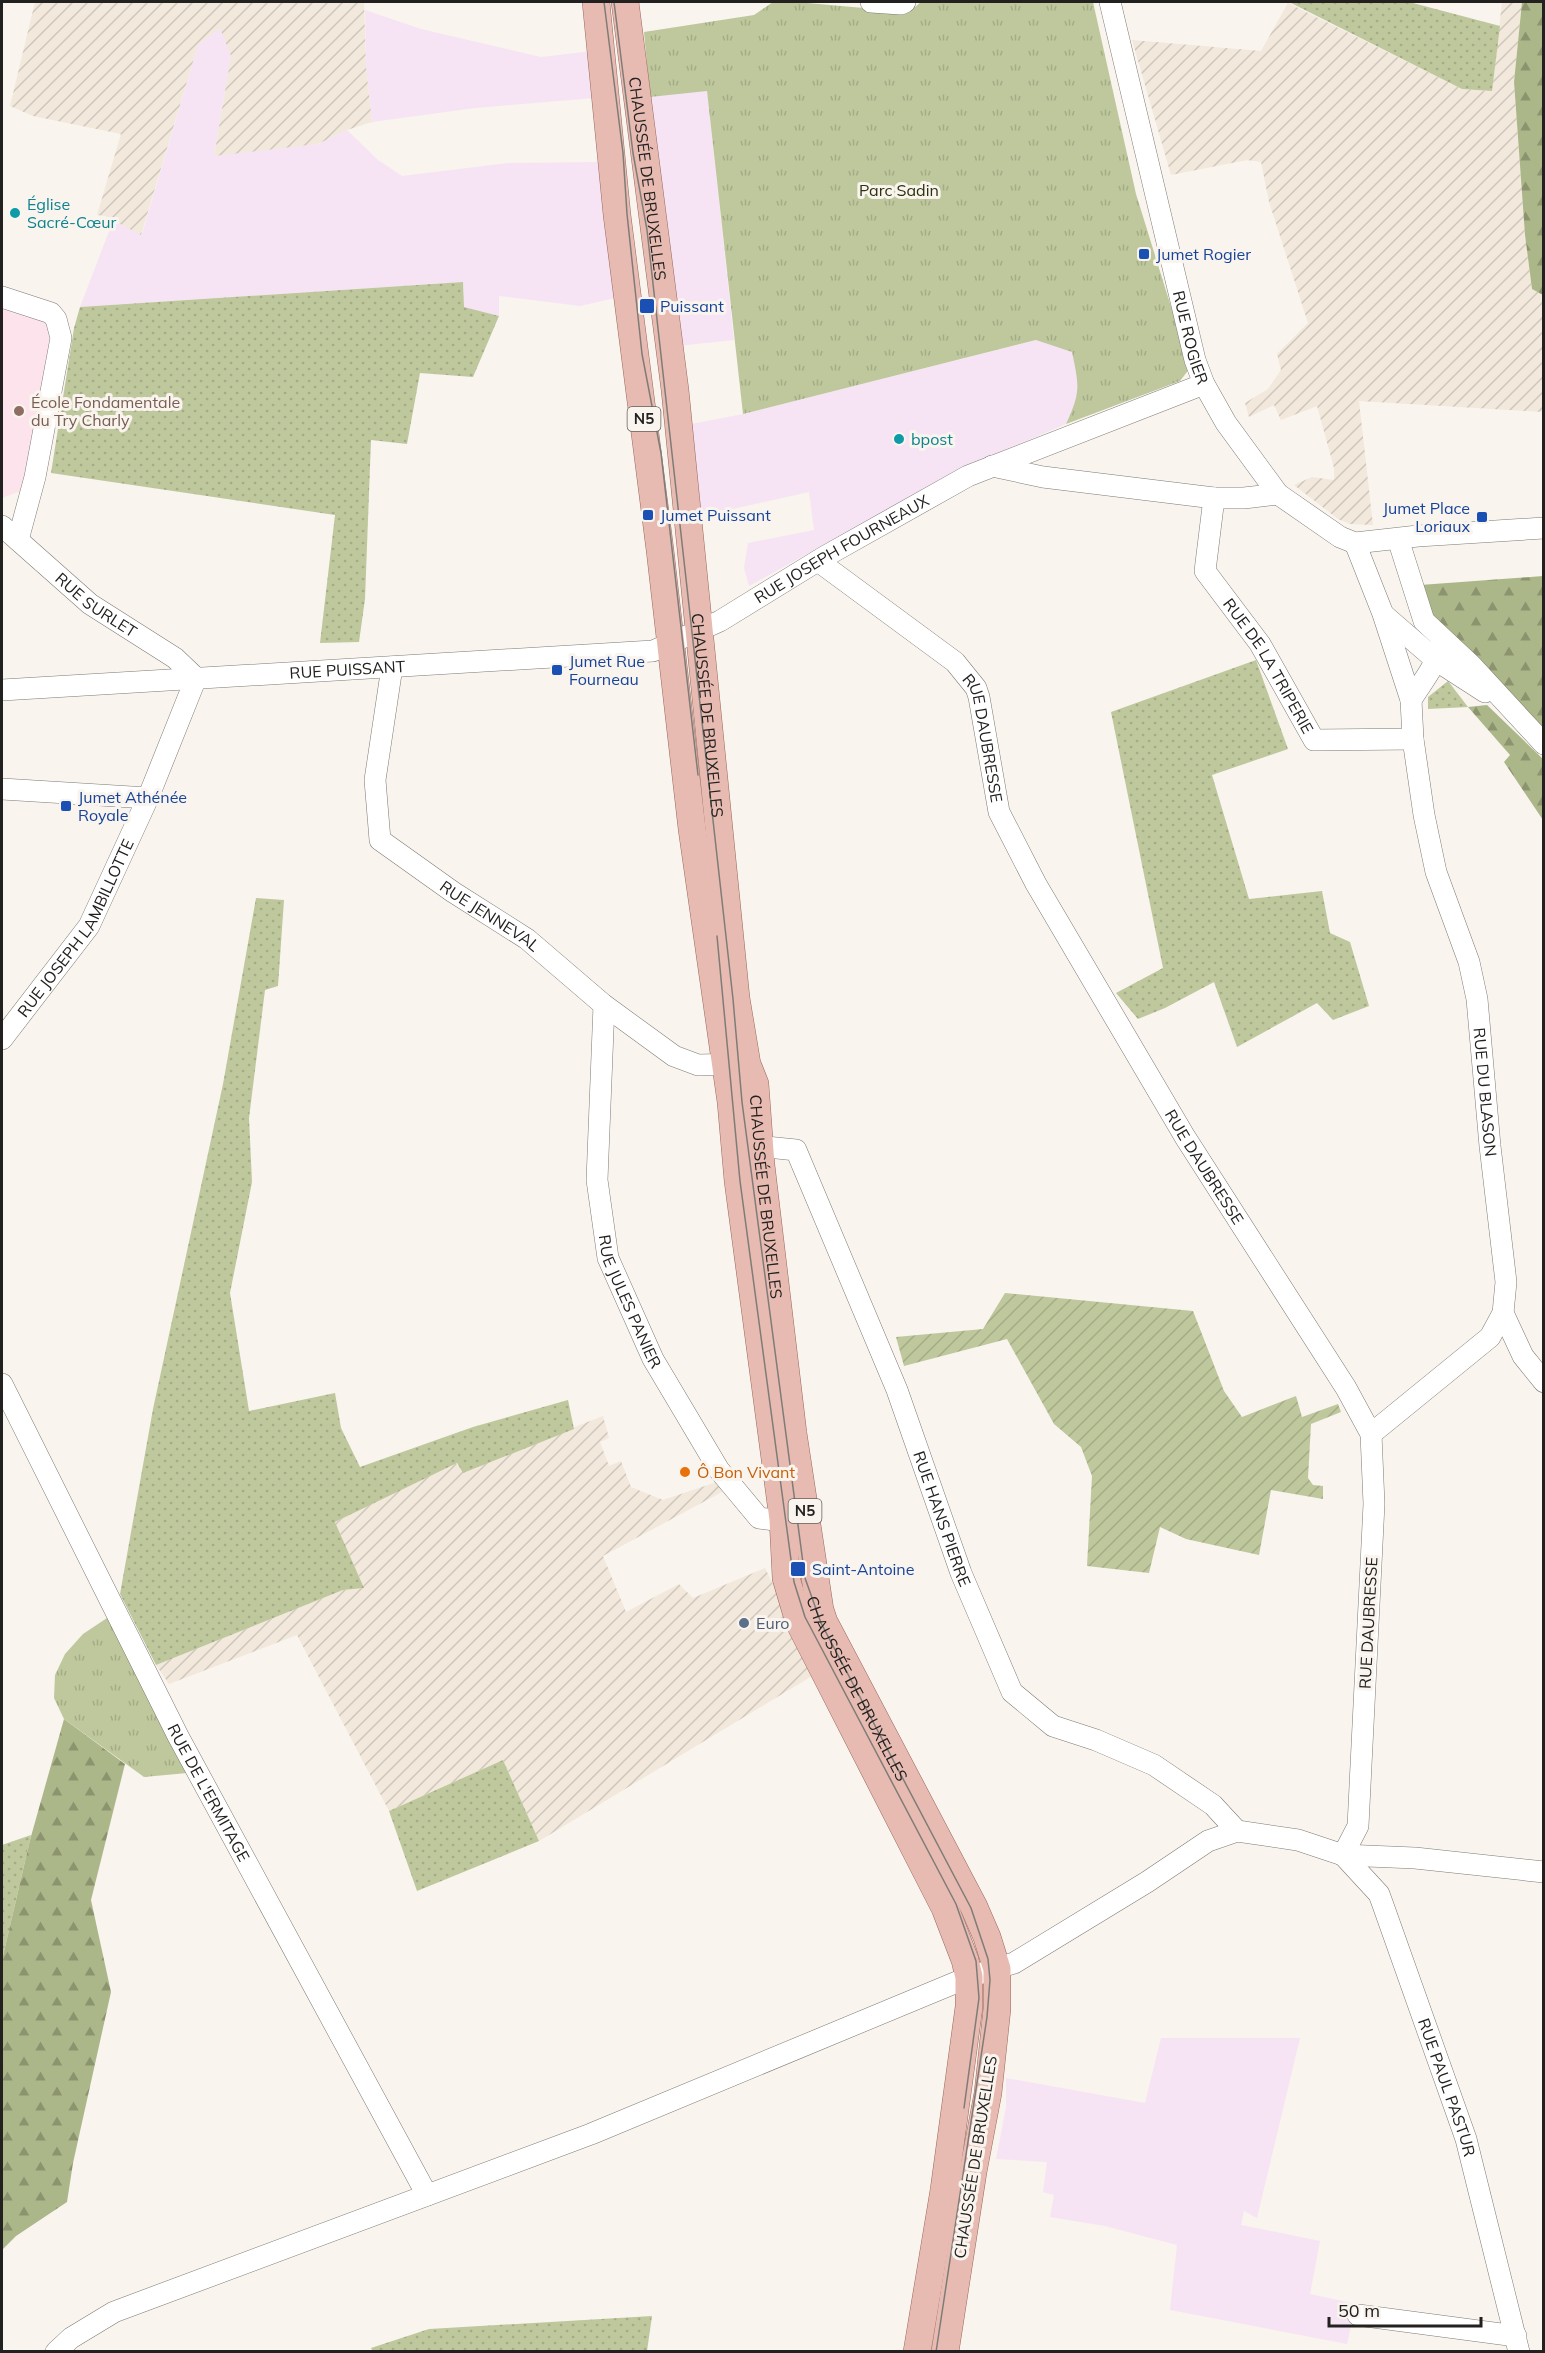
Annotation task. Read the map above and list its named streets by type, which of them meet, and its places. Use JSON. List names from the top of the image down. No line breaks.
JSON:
{"streets":{"main road":["CHAUSSÉE DE BRUXELLES","N5"],"street":["RUE ROGIER","RUE JOSEPH FOURNEAUX","RUE SURLET","RUE DE LA TRIPERIE","RUE PUISSANT","RUE DAUBRESSE","RUE JENNEVAL","RUE JOSEPH LAMBILLOTTE","RUE DU BLASON","RUE JULES PANIER","RUE HANS PIERRE","RUE DE L'ERMITAGE","RUE PAUL PASTUR"]},"crossings":[["CHAUSSÉE DE BRUXELLES","RUE JOSEPH FOURNEAUX"],["CHAUSSÉE DE BRUXELLES","RUE PUISSANT"],["CHAUSSÉE DE BRUXELLES","RUE JENNEVAL"],["CHAUSSÉE DE BRUXELLES","RUE JULES PANIER"],["CHAUSSÉE DE BRUXELLES","RUE HANS PIERRE"],["RUE ROGIER","RUE JOSEPH FOURNEAUX"],["RUE ROGIER","RUE DU BLASON"],["RUE JOSEPH FOURNEAUX","RUE PUISSANT"],["RUE JOSEPH FOURNEAUX","RUE DAUBRESSE"],["RUE SURLET","RUE PUISSANT"],["RUE SURLET","RUE JOSEPH LAMBILLOTTE"],["RUE DE LA TRIPERIE","RUE DU BLASON"],["RUE PUISSANT","RUE JENNEVAL"],["RUE PUISSANT","RUE JOSEPH LAMBILLOTTE"],["RUE DAUBRESSE","RUE DU BLASON"],["RUE DAUBRESSE","RUE PAUL PASTUR"],["RUE JENNEVAL","RUE JULES PANIER"]],"parks":["Parc Sadin"],"places":{"other":["Église Sacré-Cœur","École Fondamentale du Try Charly","bpost","Ô Bon Vivant","Euro"],"transit":["Jumet Rogier","Puissant","Jumet Puissant","Jumet Place Loriaux","Jumet Rue Fourneau","Jumet Athénée Royale","Saint-Antoine"]},"scale_bar":"50 m"}
